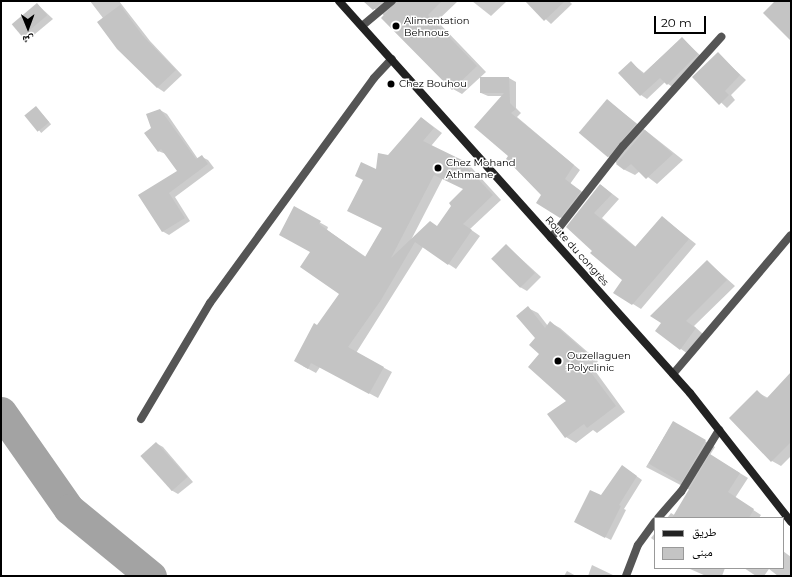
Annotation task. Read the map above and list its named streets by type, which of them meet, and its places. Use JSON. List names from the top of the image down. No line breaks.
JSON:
{"streets":{"main road":["Route du congrès"]},"places":["Alimentation Behnous","Chez Bouhou","Chez Mohand Athmane","Ouzellaguen Polyclinic"],"legend":["طريق","مبنى"],"scale_bar":"20 m","north":"bottom"}
